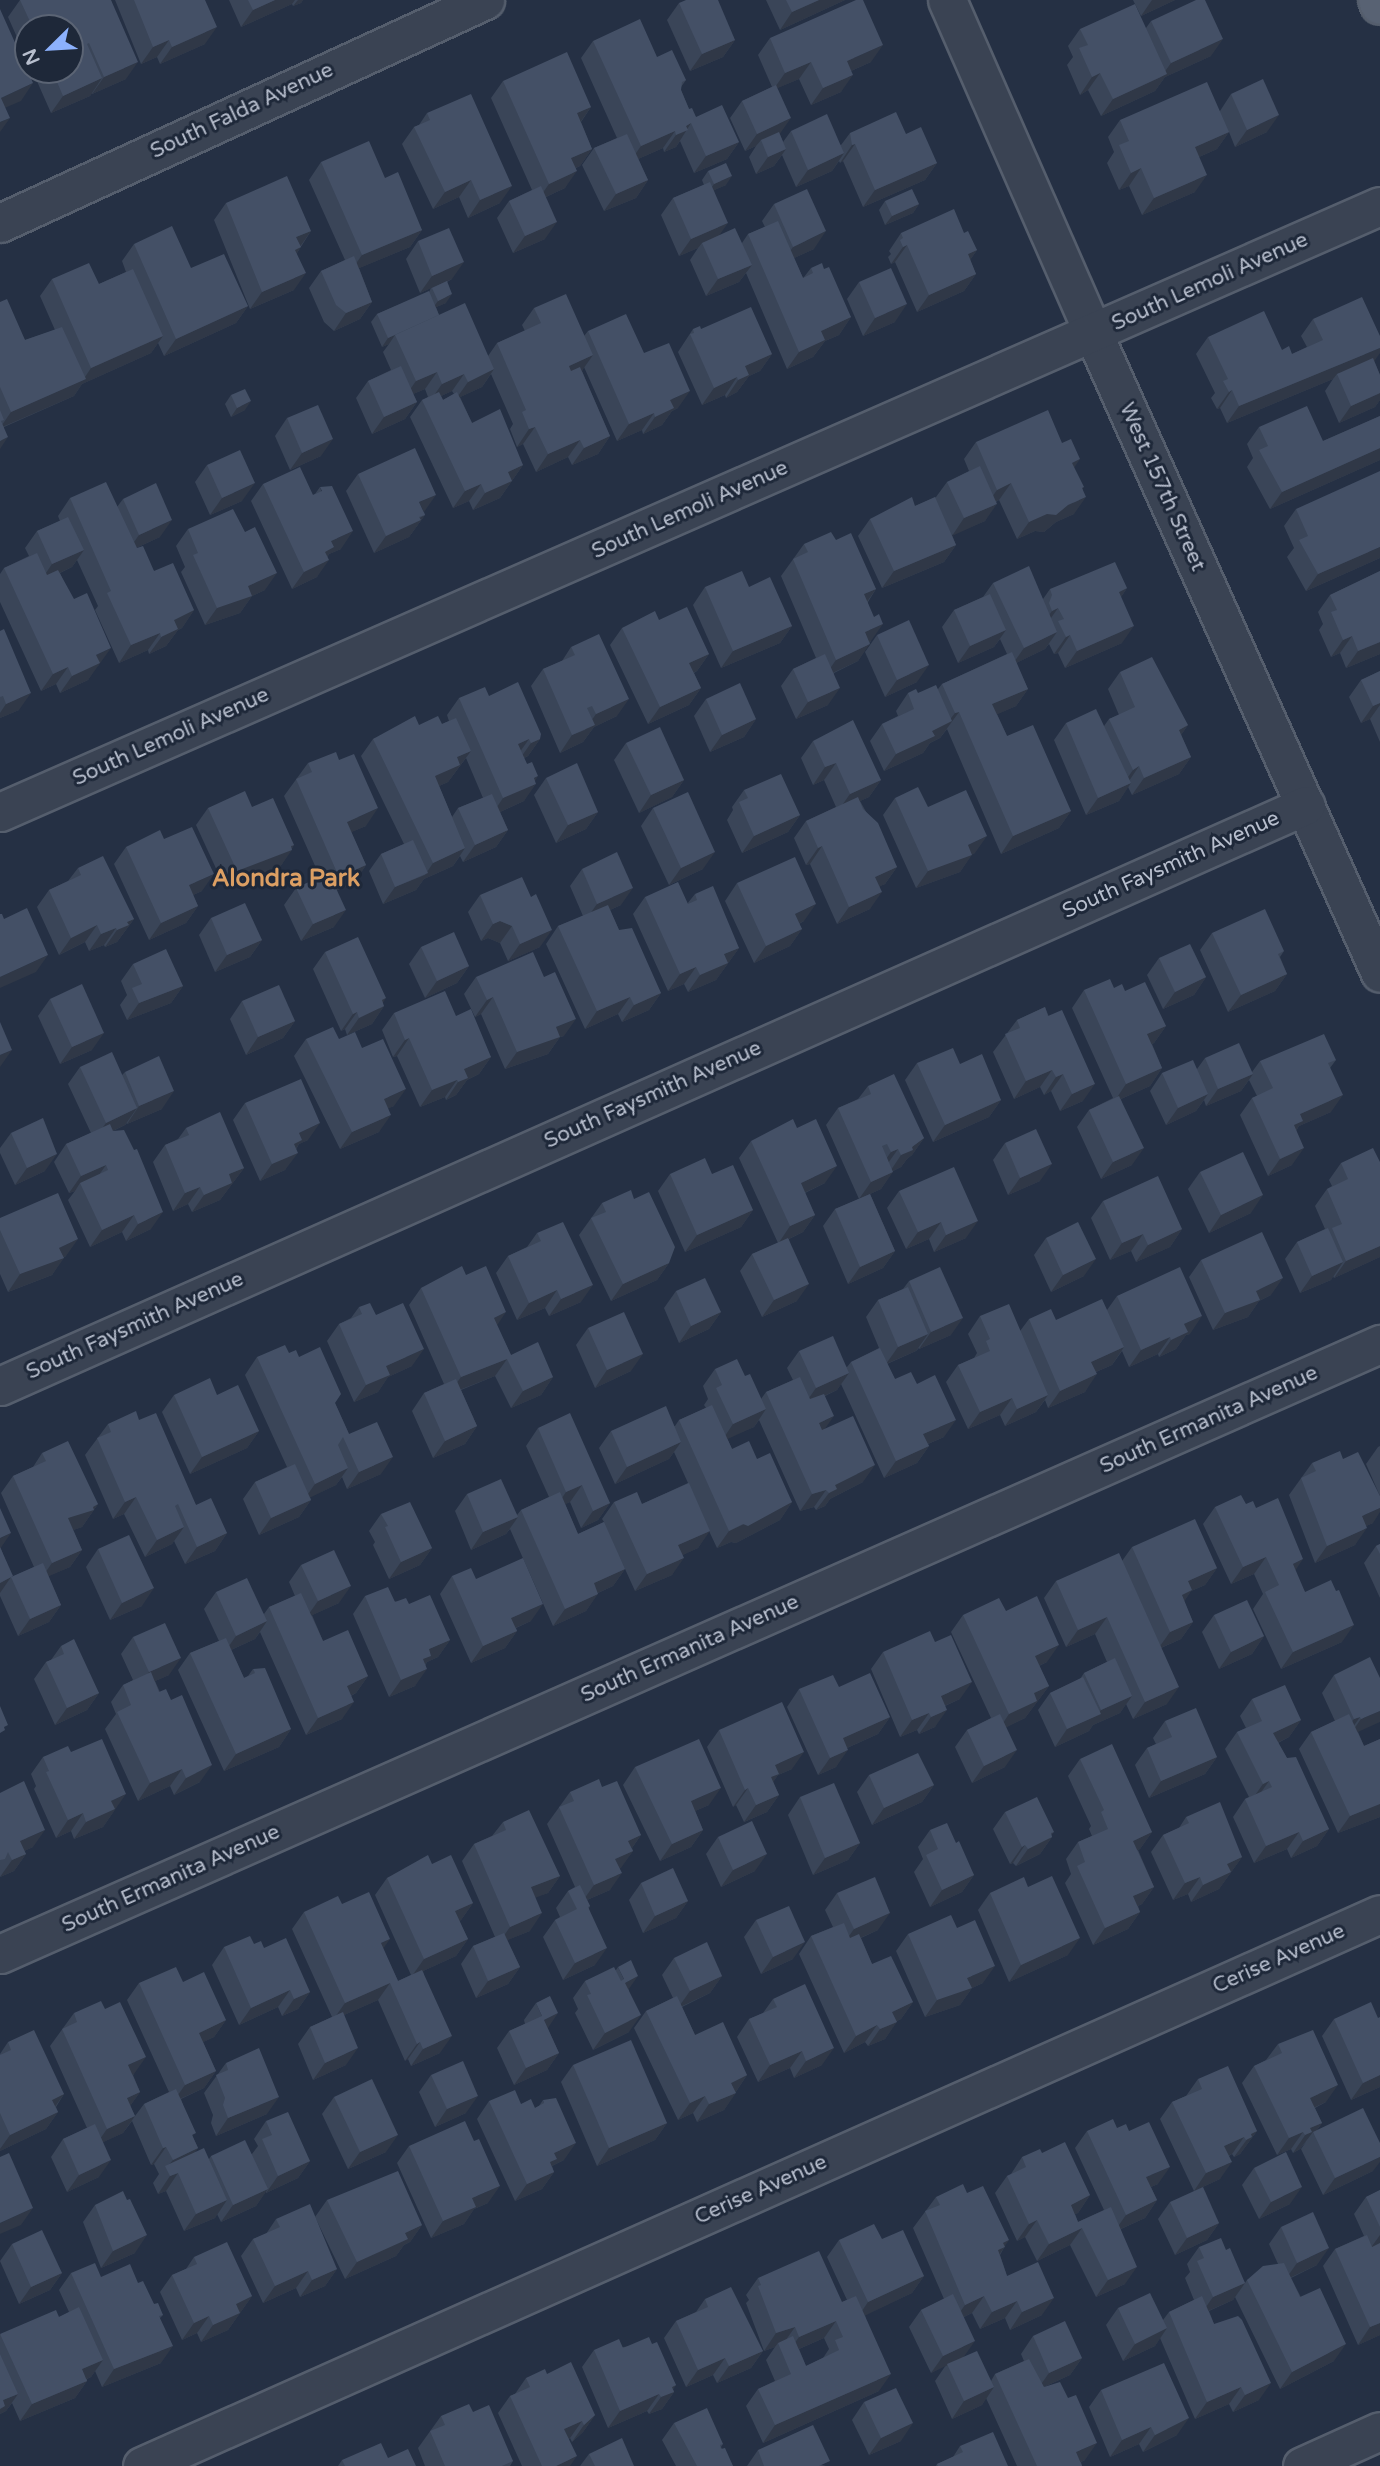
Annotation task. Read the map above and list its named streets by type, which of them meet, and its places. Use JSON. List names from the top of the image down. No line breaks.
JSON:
{"streets":{"street":["South Falda Avenue","South Lemoli Avenue","West 157th Street","South Faysmith Avenue","South Ermanita Avenue","Cerise Avenue"]},"crossings":[["South Lemoli Avenue","West 157th Street"],["West 157th Street","South Faysmith Avenue"]],"districts":["Alondra Park"],"north":"bottom left"}
